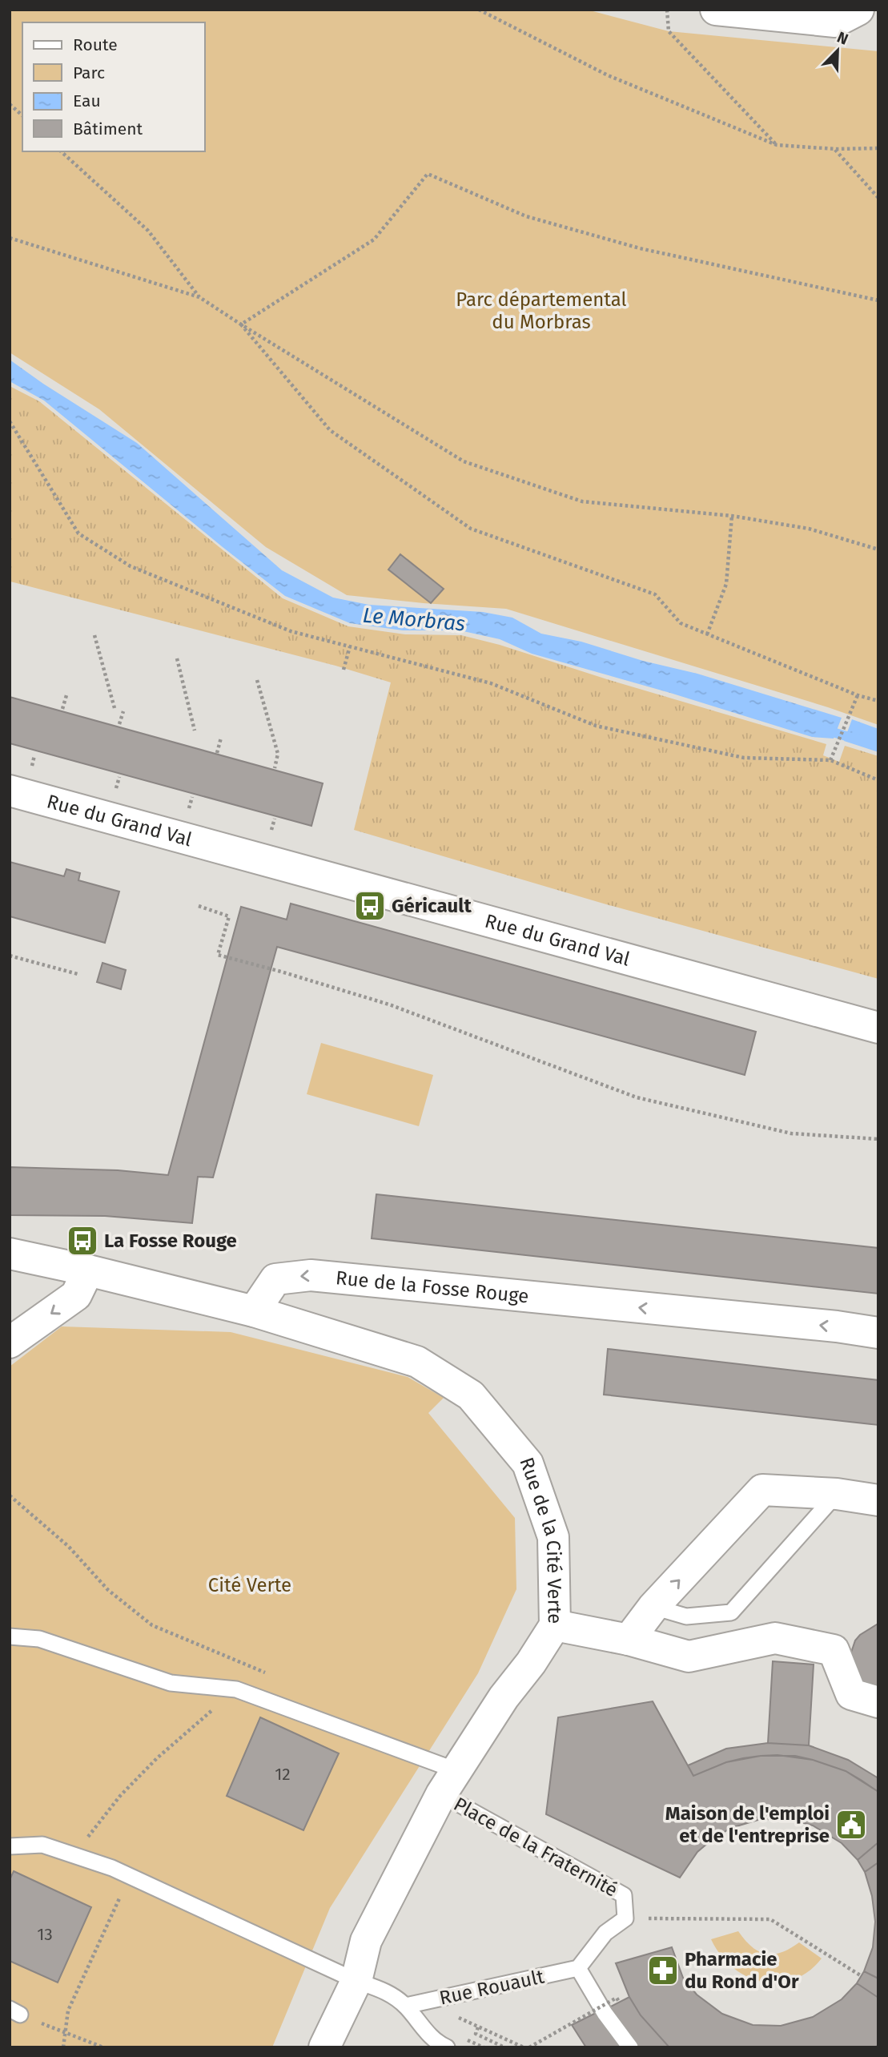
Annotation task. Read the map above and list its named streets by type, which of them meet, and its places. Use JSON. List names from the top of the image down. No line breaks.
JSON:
{"streets":{"street":["Rue du Grand Val","Rue de la Fosse Rouge","Rue de la Cité Verte"],"lane":["Place de la Fraternité","Rue Rouault"]},"crossings":[["Rue de la Fosse Rouge","Rue de la Cité Verte"],["Rue de la Cité Verte","Place de la Fraternité"]],"one_way":["Rue de la Fosse Rouge"],"water":["Le Morbras"],"parks":["Parc départemental du Morbras","Cité Verte"],"places":{"bus stop":["Géricault","La Fosse Rouge"],"public building":["Maison de l'emploi et de l'entreprise"],"pharmacy":["Pharmacie du Rond d'Or"]},"house_numbers":["12","13"],"legend":["Route","Parc","Eau","Bâtiment"],"north":"top right"}
